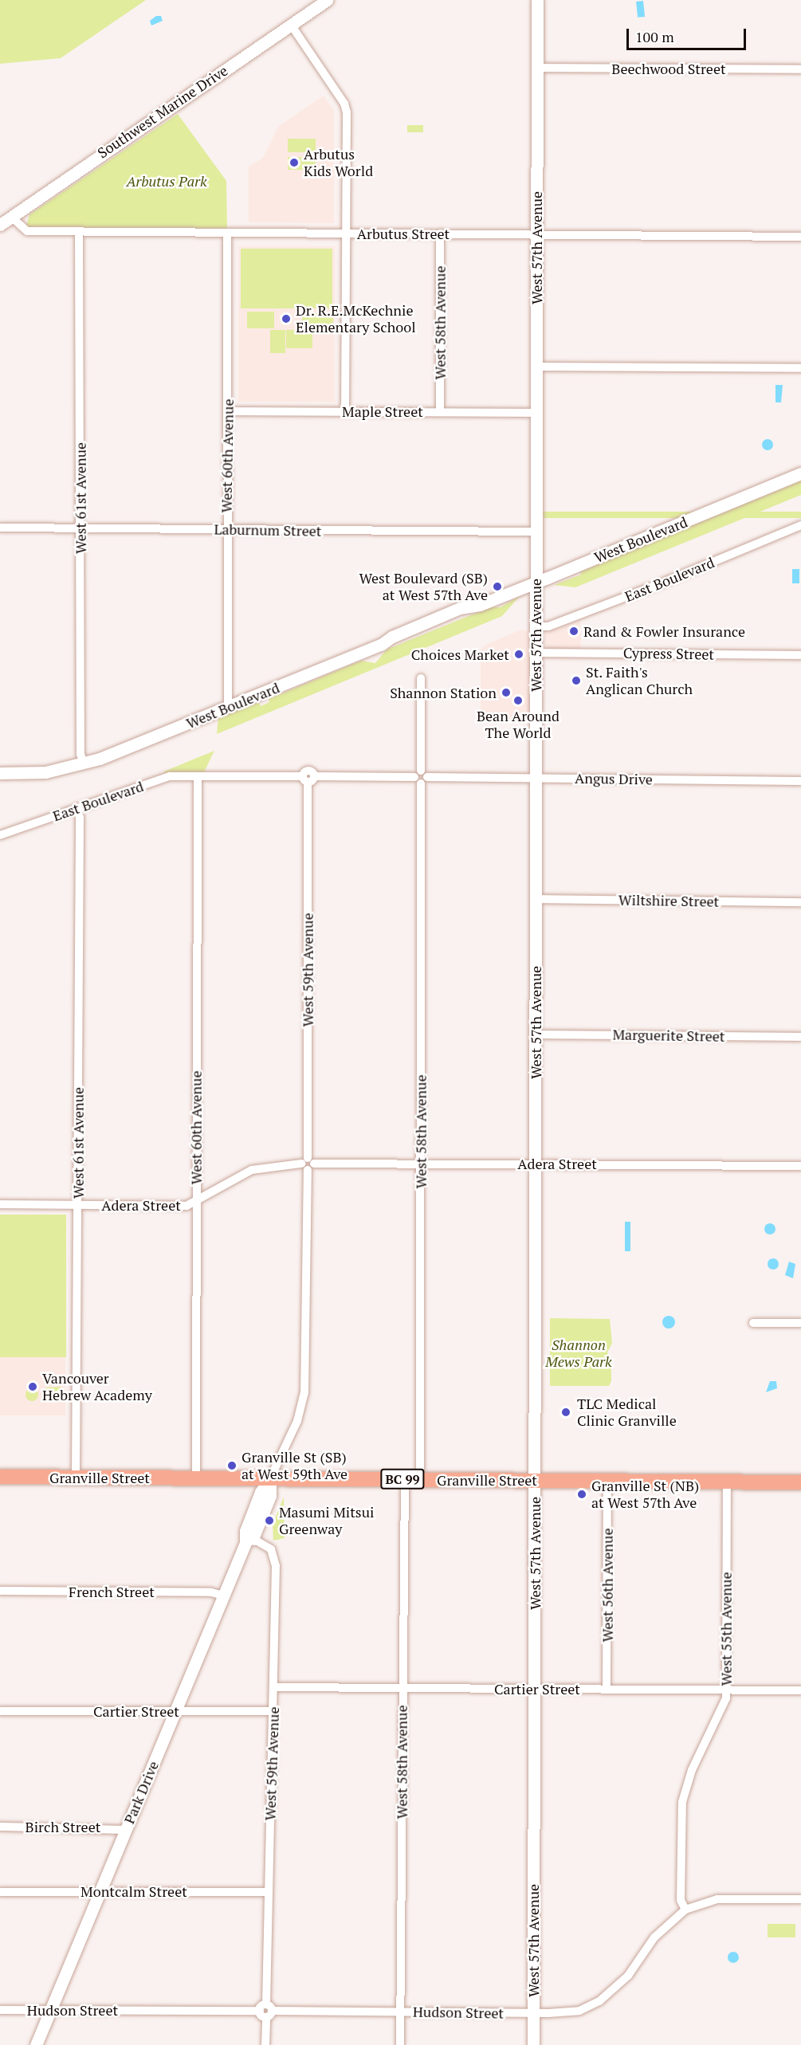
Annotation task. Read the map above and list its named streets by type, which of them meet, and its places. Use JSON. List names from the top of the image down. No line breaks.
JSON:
{"streets":{"highway":["Granville Street","BC 99"],"street":["Beechwood Street","Southwest Marine Drive","Arbutus Street","West 57th Avenue","West 58th Avenue","Maple Street","West 60th Avenue","West 61st Avenue","Laburnum Street","West Boulevard","East Boulevard","Cypress Street","Angus Drive","Wiltshire Street","West 59th Avenue","Marguerite Street","Adera Street","West 56th Avenue","French Street","West 55th Avenue","Cartier Street","Park Drive","Birch Street","Montcalm Street","Hudson Street"]},"crossings":[["Beechwood Street","West 57th Avenue"],["Southwest Marine Drive","Arbutus Street"],["Arbutus Street","West 57th Avenue"],["Arbutus Street","West 58th Avenue"],["Arbutus Street","West 60th Avenue"],["Arbutus Street","West 61st Avenue"],["West 57th Avenue","Maple Street"],["West 57th Avenue","Laburnum Street"],["West 57th Avenue","West Boulevard"],["West 57th Avenue","East Boulevard"],["West 57th Avenue","Cypress Street"],["West 57th Avenue","Angus Drive"],["West 57th Avenue","Wiltshire Street"],["West 57th Avenue","Marguerite Street"],["West 57th Avenue","Adera Street"],["West 57th Avenue","Granville Street"],["West 57th Avenue","Cartier Street"],["West 57th Avenue","Hudson Street"],["West 58th Avenue","Maple Street"],["West 58th Avenue","Angus Drive"],["West 58th Avenue","Adera Street"],["West 58th Avenue","Granville Street"],["West 58th Avenue","Cartier Street"],["West 58th Avenue","Hudson Street"],["Maple Street","West 60th Avenue"],["West 60th Avenue","Laburnum Street"],["West 60th Avenue","West Boulevard"],["West 60th Avenue","East Boulevard"],["West 60th Avenue","Angus Drive"],["West 60th Avenue","Adera Street"],["West 60th Avenue","Granville Street"],["West 61st Avenue","Laburnum Street"],["West 61st Avenue","West Boulevard"],["West 61st Avenue","East Boulevard"],["West 61st Avenue","Adera Street"],["West 61st Avenue","Granville Street"],["East Boulevard","Angus Drive"],["Angus Drive","West 59th Avenue"],["West 59th Avenue","Adera Street"],["West 59th Avenue","Granville Street"],["West 59th Avenue","Cartier Street"],["West 59th Avenue","Park Drive"],["West 59th Avenue","Montcalm Street"],["West 59th Avenue","Hudson Street"],["Granville Street","West 56th Avenue"],["Granville Street","West 55th Avenue"],["Granville Street","Park Drive"],["West 56th Avenue","Cartier Street"],["French Street","Park Drive"],["West 55th Avenue","Cartier Street"],["West 55th Avenue","Hudson Street"],["Cartier Street","Park Drive"],["Park Drive","Birch Street"],["Park Drive","Montcalm Street"],["Park Drive","Hudson Street"]],"parks":["Arbutus Park","Shannon Mews Park"],"places":["Arbutus Kids World","Dr. R.E.McKechnie Elementary School","West Boulevard (SB) at West 57th Ave","Rand & Fowler Insurance","Choices Market","St. Faith's Anglican Church","Shannon Station","Bean Around The World","Vancouver Hebrew Academy","TLC Medical Clinic Granville","Granville St (SB) at West 59th Ave","Granville St (NB) at West 57th Ave","Masumi Mitsui Greenway"],"scale_bar":"100 m"}
